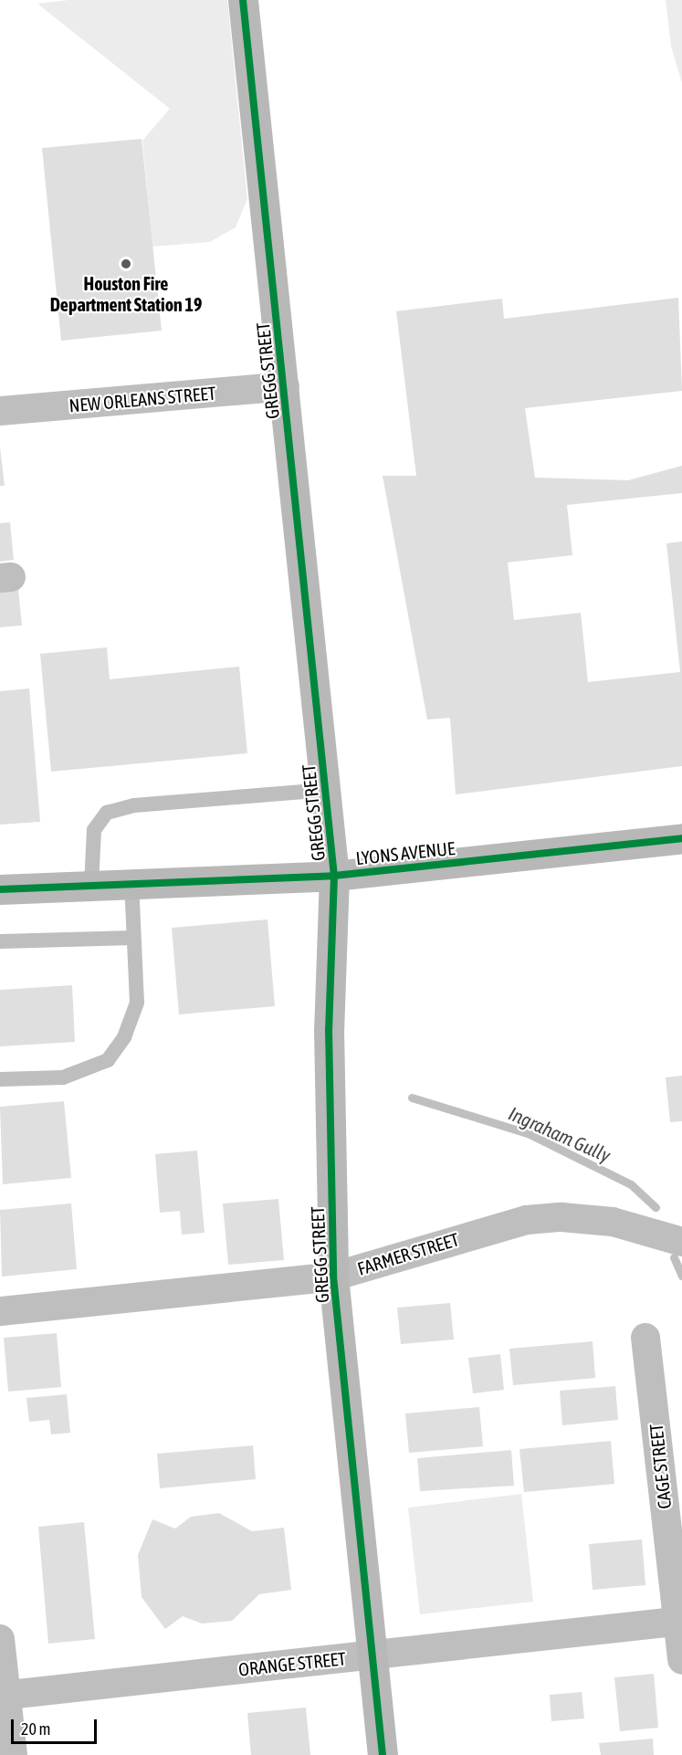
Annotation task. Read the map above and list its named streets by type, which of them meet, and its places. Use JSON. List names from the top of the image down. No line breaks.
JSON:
{"streets":{"street":["GREGG STREET","NEW ORLEANS STREET","LYONS AVENUE","FARMER STREET","CAGE STREET","ORANGE STREET"]},"crossings":[["GREGG STREET","NEW ORLEANS STREET"],["GREGG STREET","LYONS AVENUE"],["GREGG STREET","FARMER STREET"],["GREGG STREET","ORANGE STREET"],["CAGE STREET","ORANGE STREET"]],"water":["Ingraham Gully"],"places":["Houston Fire Department Station 19"],"scale_bar":"20 m"}
